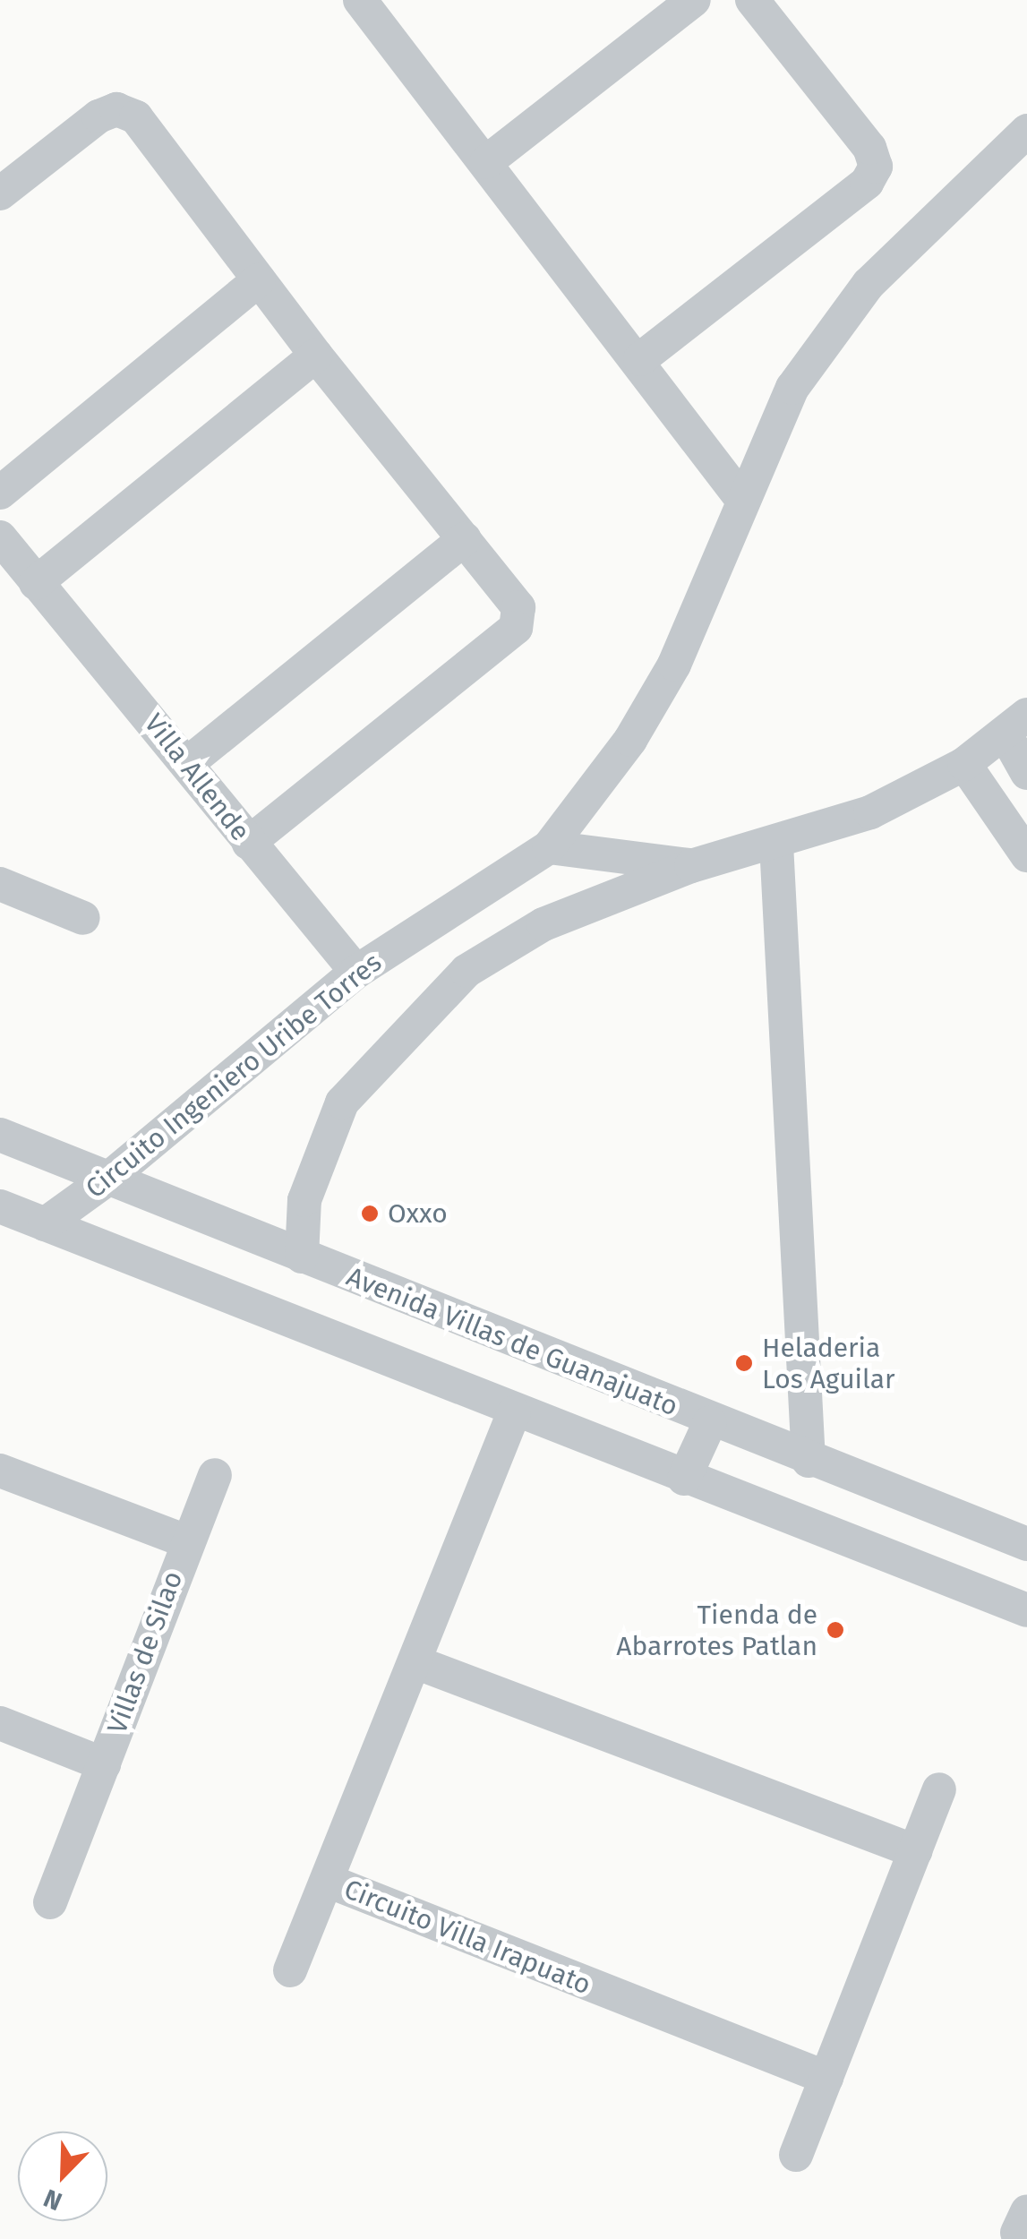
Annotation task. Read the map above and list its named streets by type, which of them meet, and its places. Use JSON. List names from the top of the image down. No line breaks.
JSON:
{"streets":{"street":["Villa Allende","Circuito Ingeniero Uribe Torres","Avenida Villas de Guanajuato","Villas de Silao","Circuito Villa Irapuato"]},"crossings":[["Villa Allende","Circuito Ingeniero Uribe Torres"],["Circuito Ingeniero Uribe Torres","Avenida Villas de Guanajuato"]],"places":["Oxxo","Heladeria Los Aguilar","Tienda de Abarrotes Patlan"],"north":"bottom left"}
